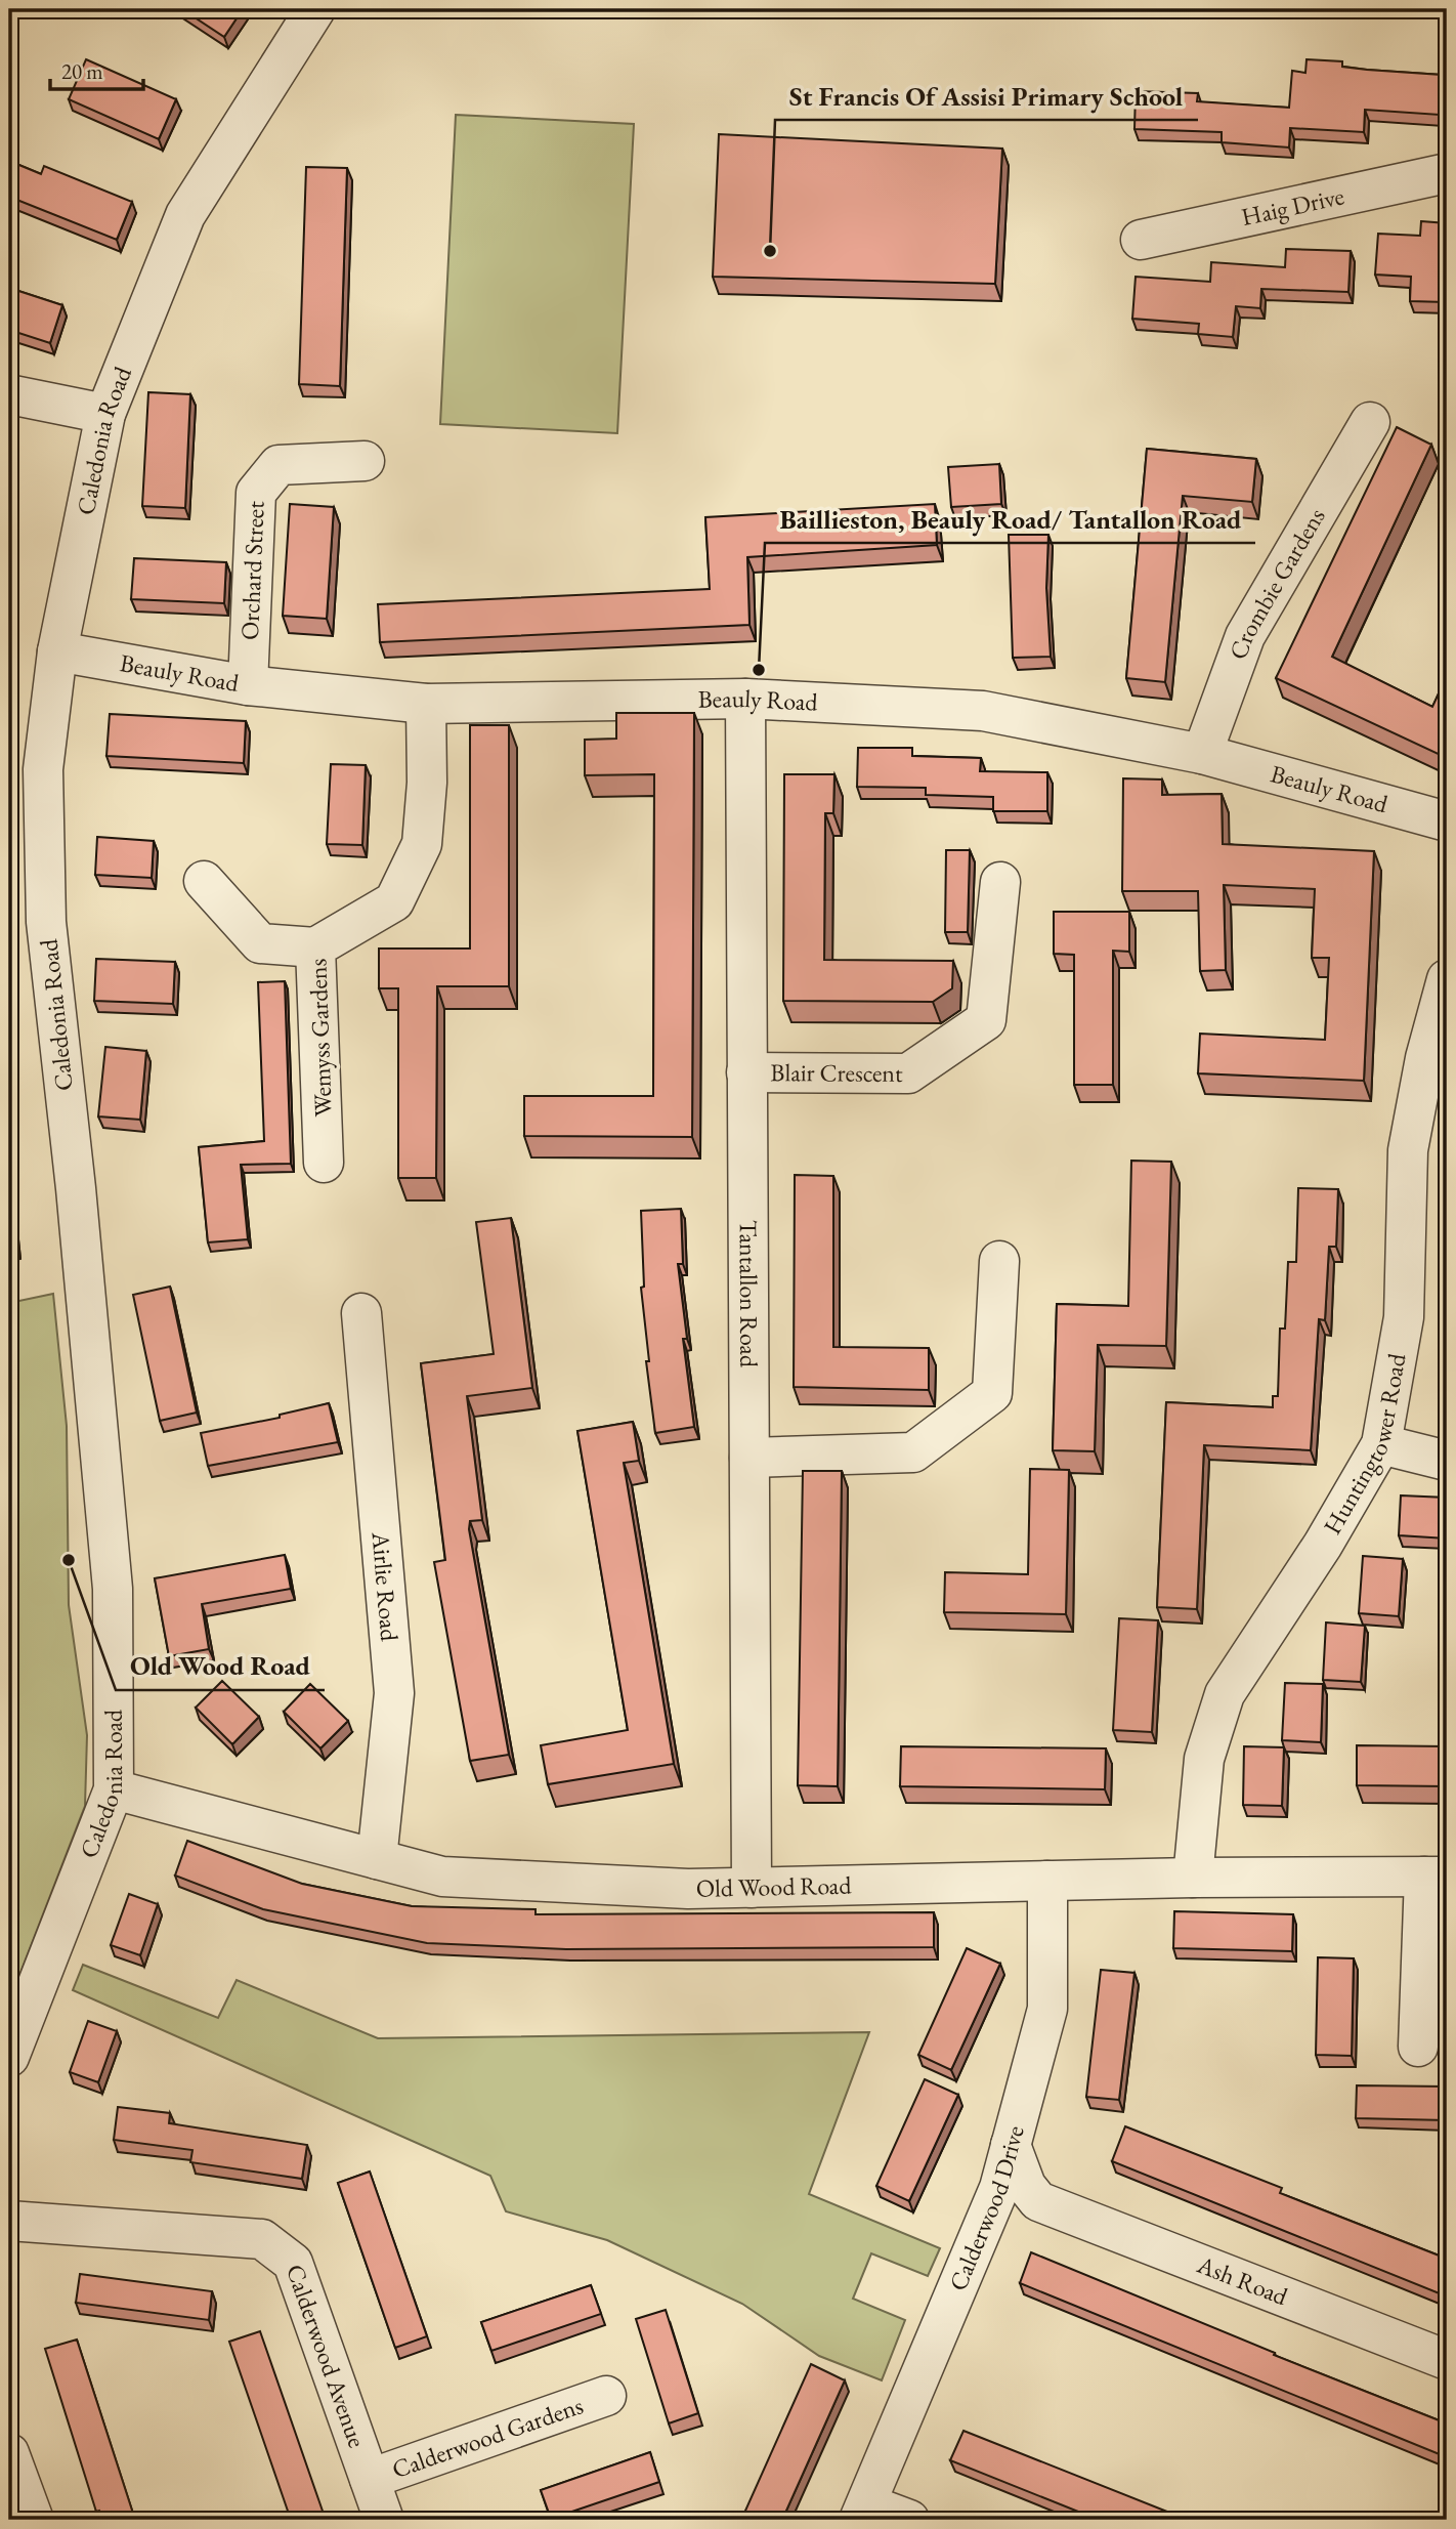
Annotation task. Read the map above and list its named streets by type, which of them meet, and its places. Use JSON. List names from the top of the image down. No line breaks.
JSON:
{"streets":{"street":["Haig Drive","Caledonia Road","Orchard Street","Crombie Gardens","Beauly Road","Wemyss Gardens","Blair Crescent","Tantallon Road","Huntingtower Road","Airlie Road","Old Wood Road","Calderwood Drive","Ash Road","Calderwood Avenue","Calderwood Gardens"]},"crossings":[["Caledonia Road","Beauly Road"],["Caledonia Road","Old Wood Road"],["Orchard Street","Beauly Road"],["Crombie Gardens","Beauly Road"],["Beauly Road","Wemyss Gardens"],["Beauly Road","Tantallon Road"],["Blair Crescent","Tantallon Road"],["Tantallon Road","Old Wood Road"],["Huntingtower Road","Old Wood Road"],["Airlie Road","Old Wood Road"],["Old Wood Road","Calderwood Drive"],["Calderwood Avenue","Calderwood Gardens"]],"places":["St Francis Of Assisi Primary School","Baillieston, Beauly Road/ Tantallon Road","Old Wood Road"],"scale_bar":"20 m"}
